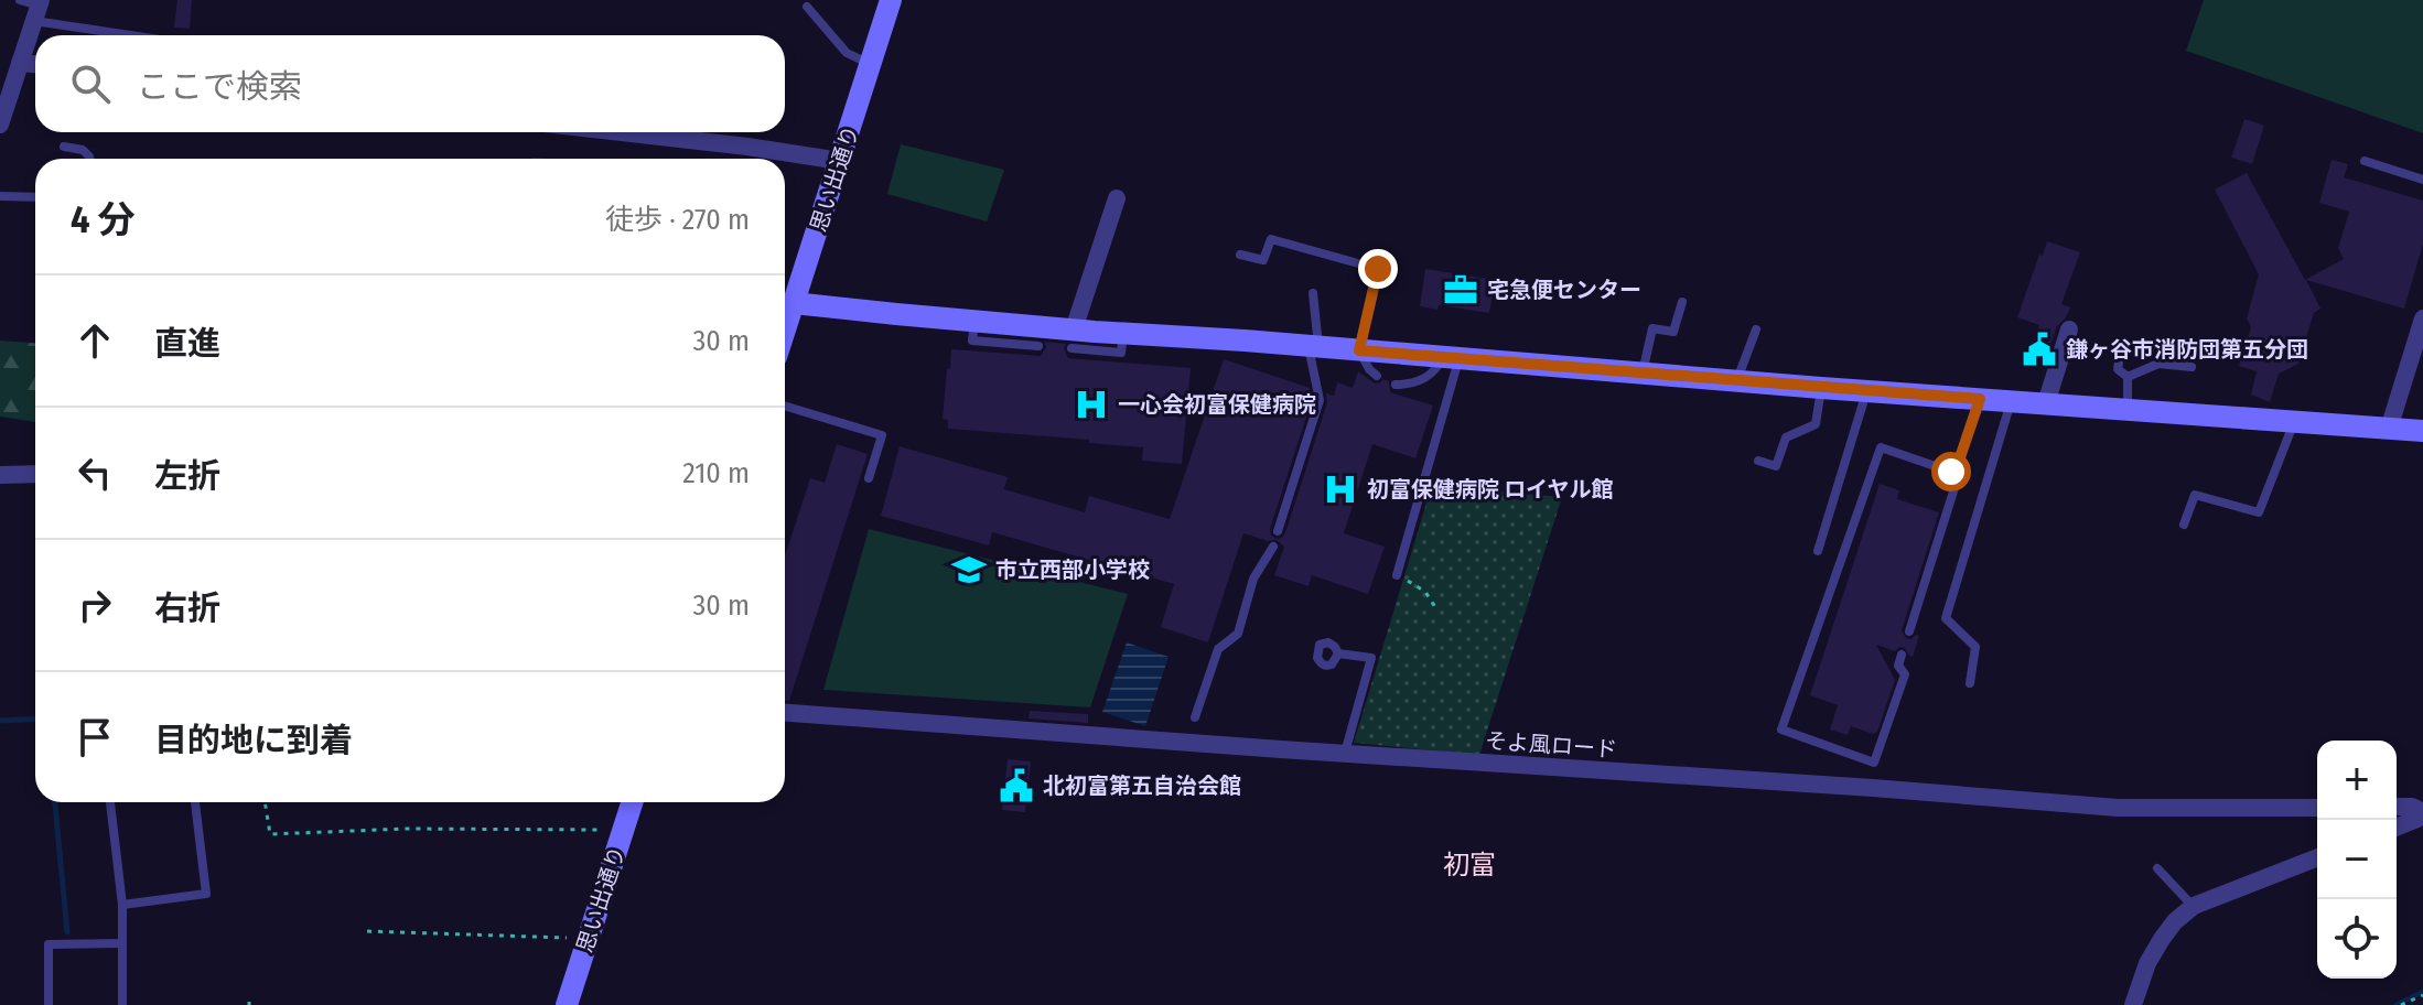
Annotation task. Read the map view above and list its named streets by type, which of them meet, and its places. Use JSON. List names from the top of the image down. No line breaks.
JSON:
{"streets":{"street":["思い出通り","そよ風ロード"]},"districts":["初富"],"places":{"office":["宅急便センター"],"public building":["鎌ヶ谷市消防団第五分団","北初富第五自治会館"],"hospital":["一心会初富保健病院","初富保健病院 ロイヤル館"],"school or university":["市立西部小学校"]},"page":{"search":"ここで検索","heading":["4 分","徒歩 · 270 m"],"list":[["直進","30 m"],["左折","210 m"],["右折","30 m"],"目的地に到着"],"map_buttons":["+","−"]}}
